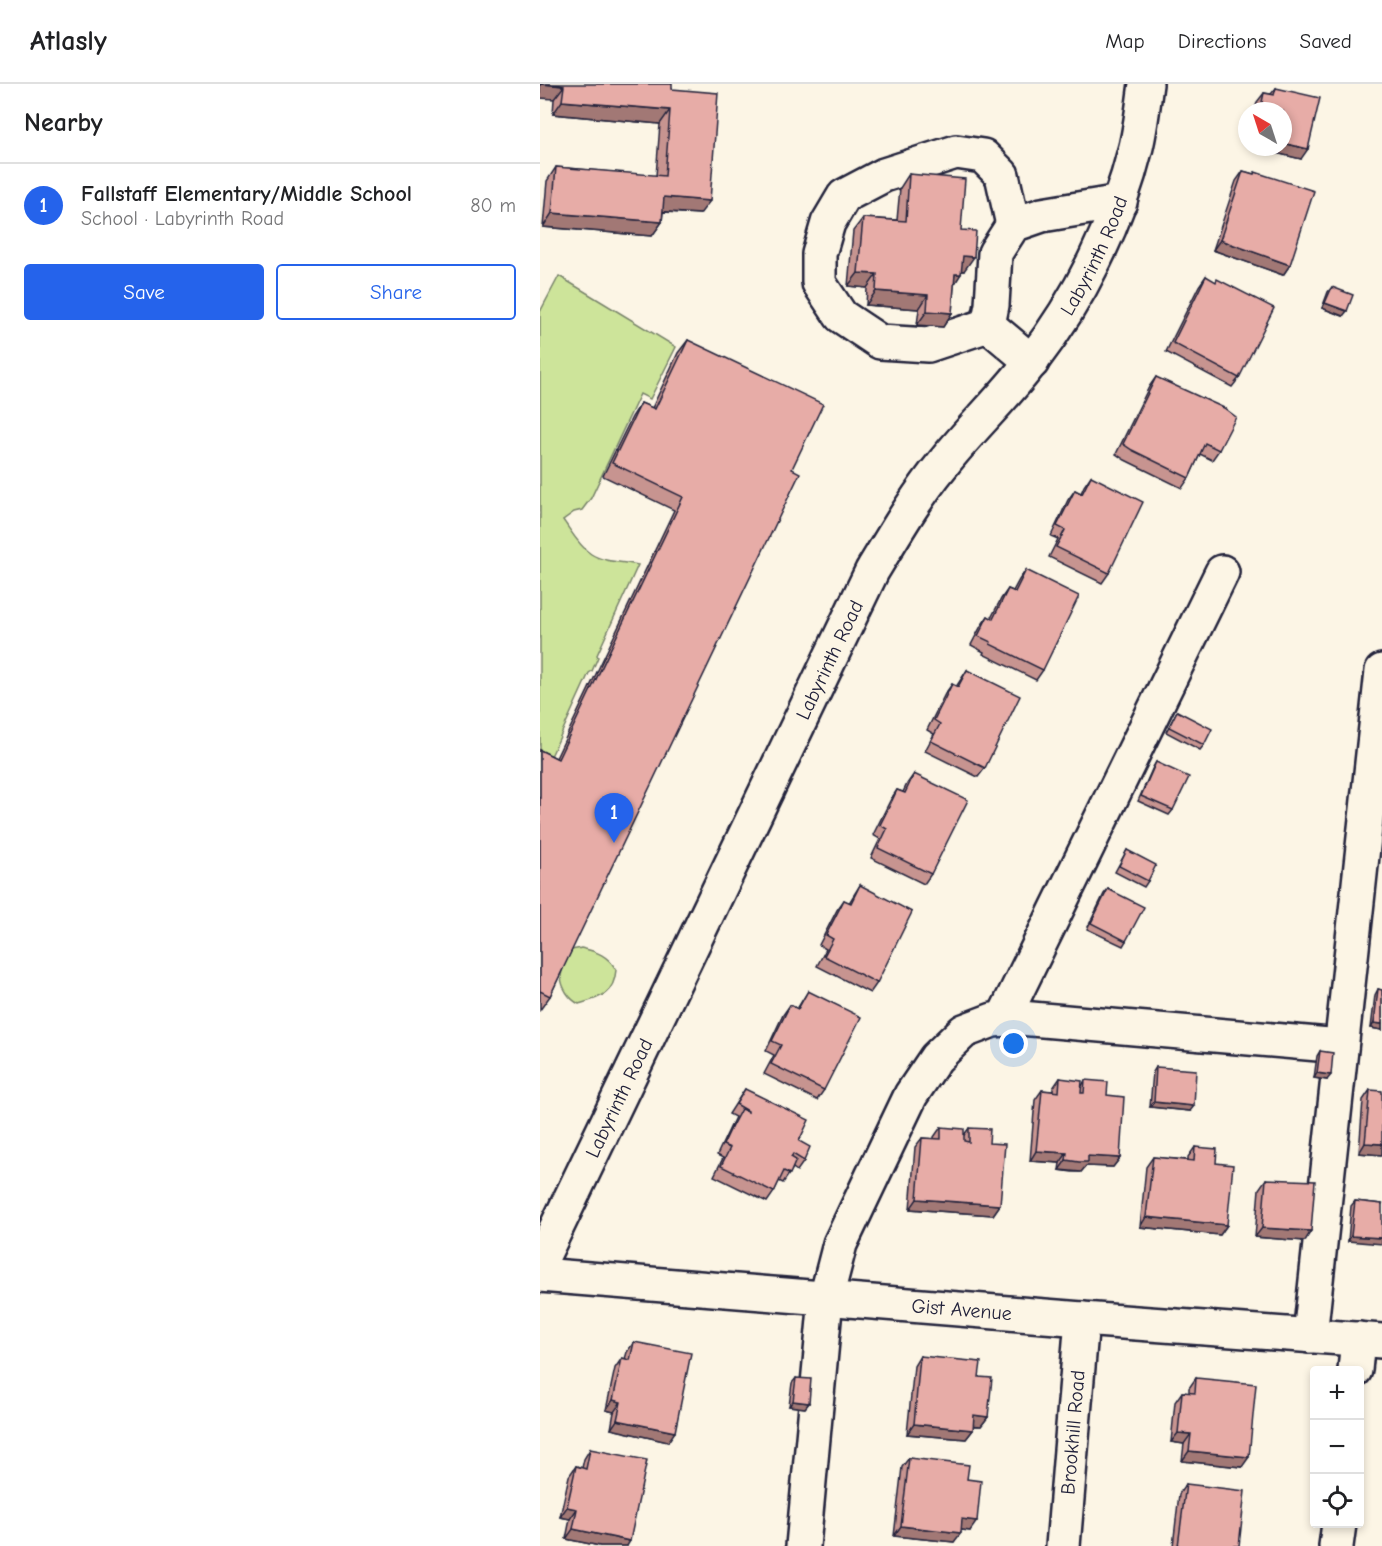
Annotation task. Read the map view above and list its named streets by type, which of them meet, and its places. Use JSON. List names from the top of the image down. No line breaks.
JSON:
{"streets":{"street":["Labyrinth Road","Gist Avenue","Brookhill Road"]},"crossings":[["Gist Avenue","Brookhill Road"]],"north":"top left","page":{"header":"Atlasly","nav":["Map","Directions","Saved"],"heading":"Nearby","list":[{"mark":"1","name":"Fallstaff Elementary/Middle School","note":"School · Labyrinth Road","value":"80 m"}],"buttons":["Save","Share"],"pins":"1","map_buttons":["+","−"]}}
